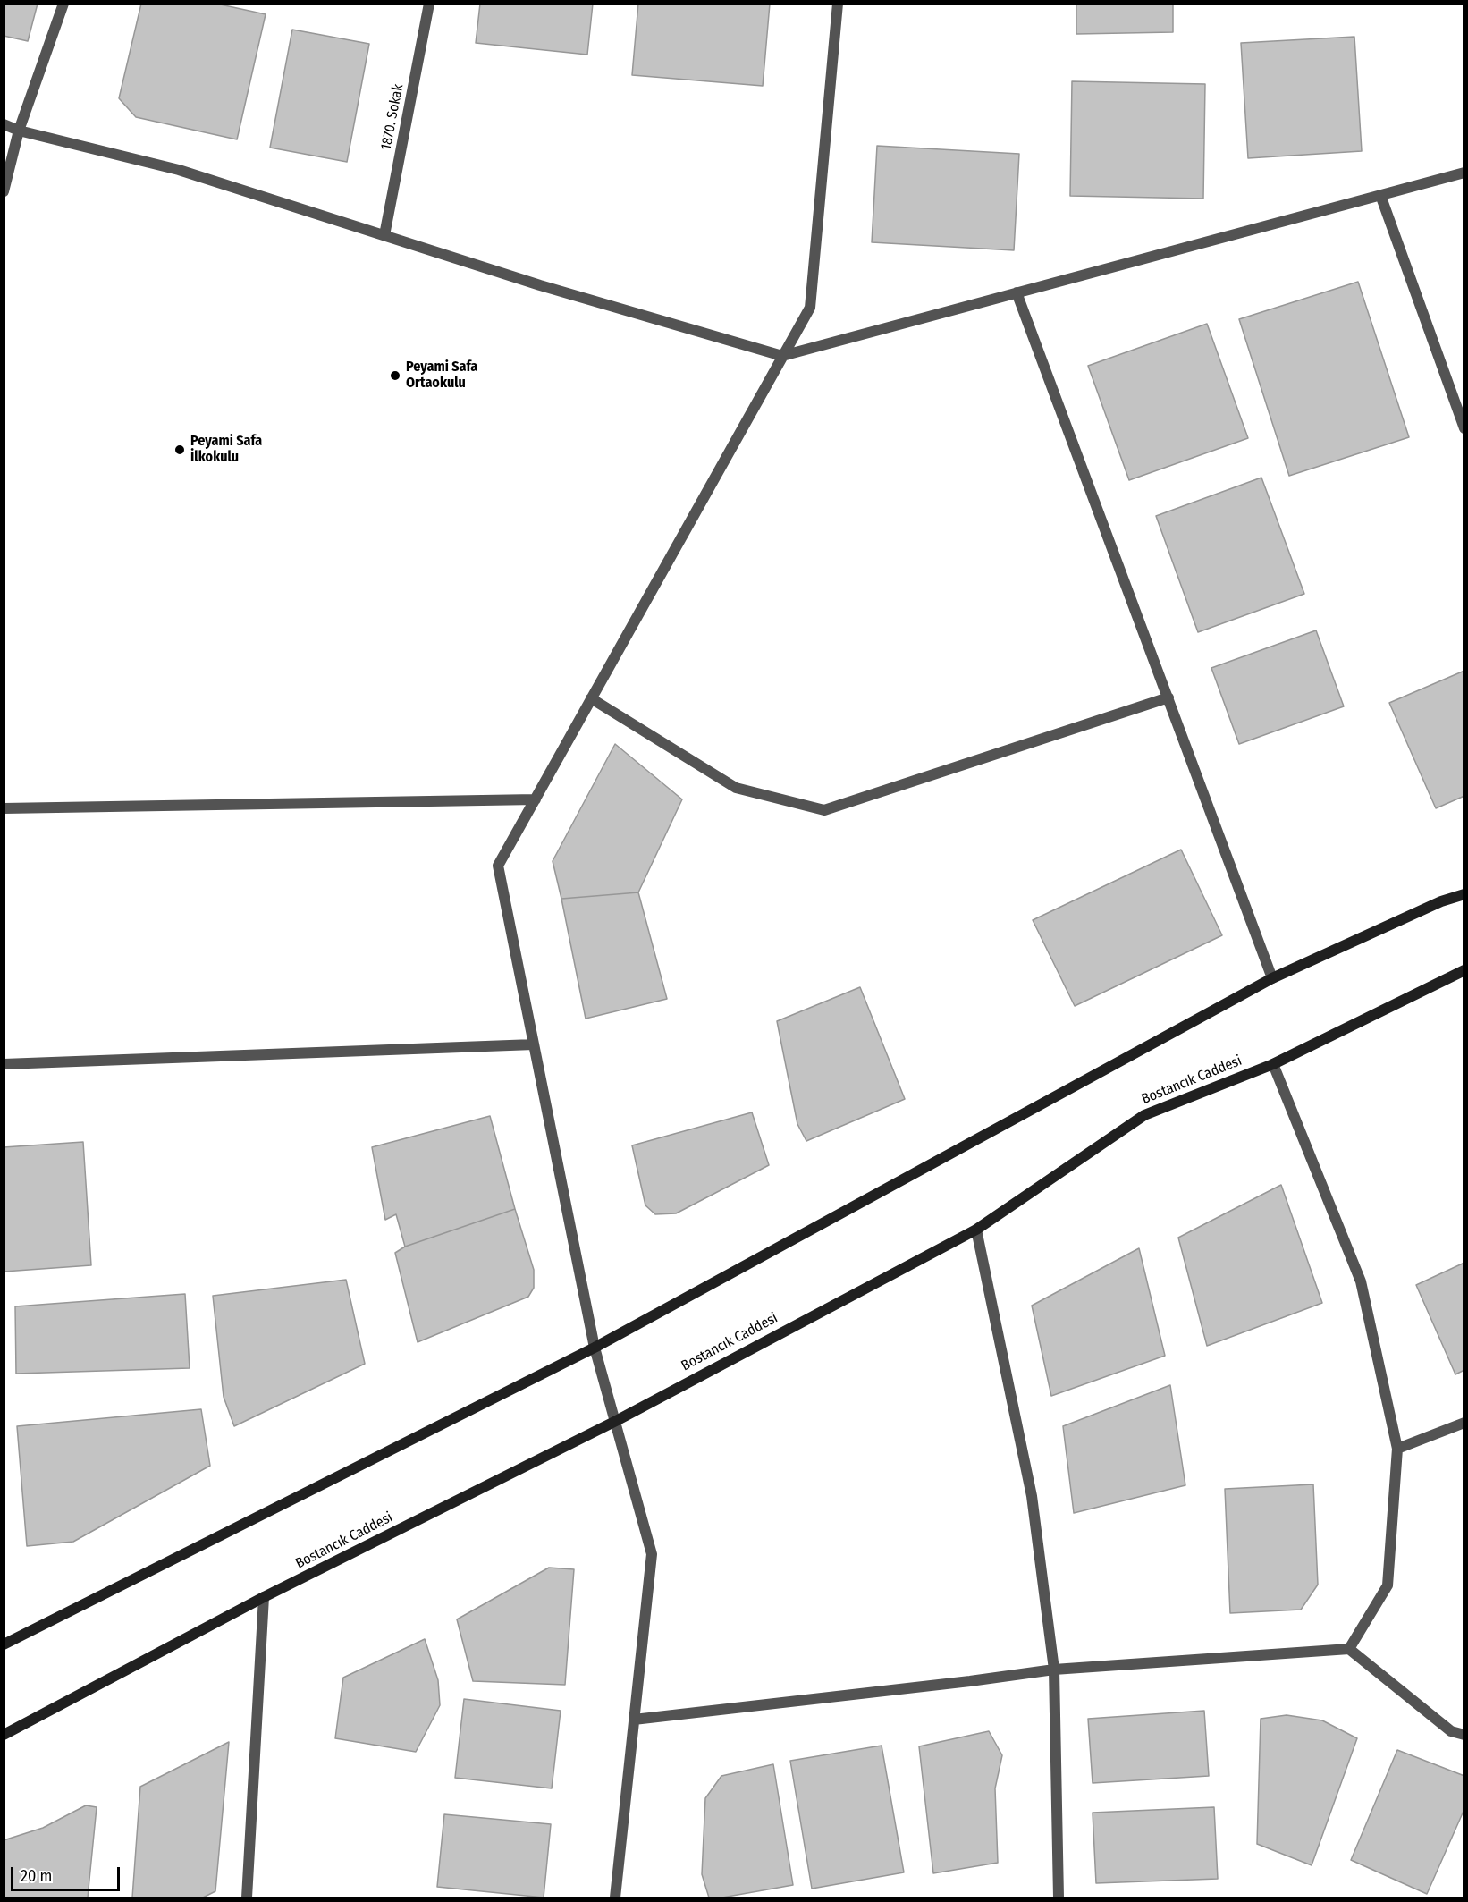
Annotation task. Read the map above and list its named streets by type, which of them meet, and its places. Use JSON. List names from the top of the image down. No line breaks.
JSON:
{"streets":{"main road":["Bostancık Caddesi"],"street":["1870. Sokak"]},"places":["Peyami Safa Ortaokulu","Peyami Safa İlkokulu"],"scale_bar":"20 m"}
